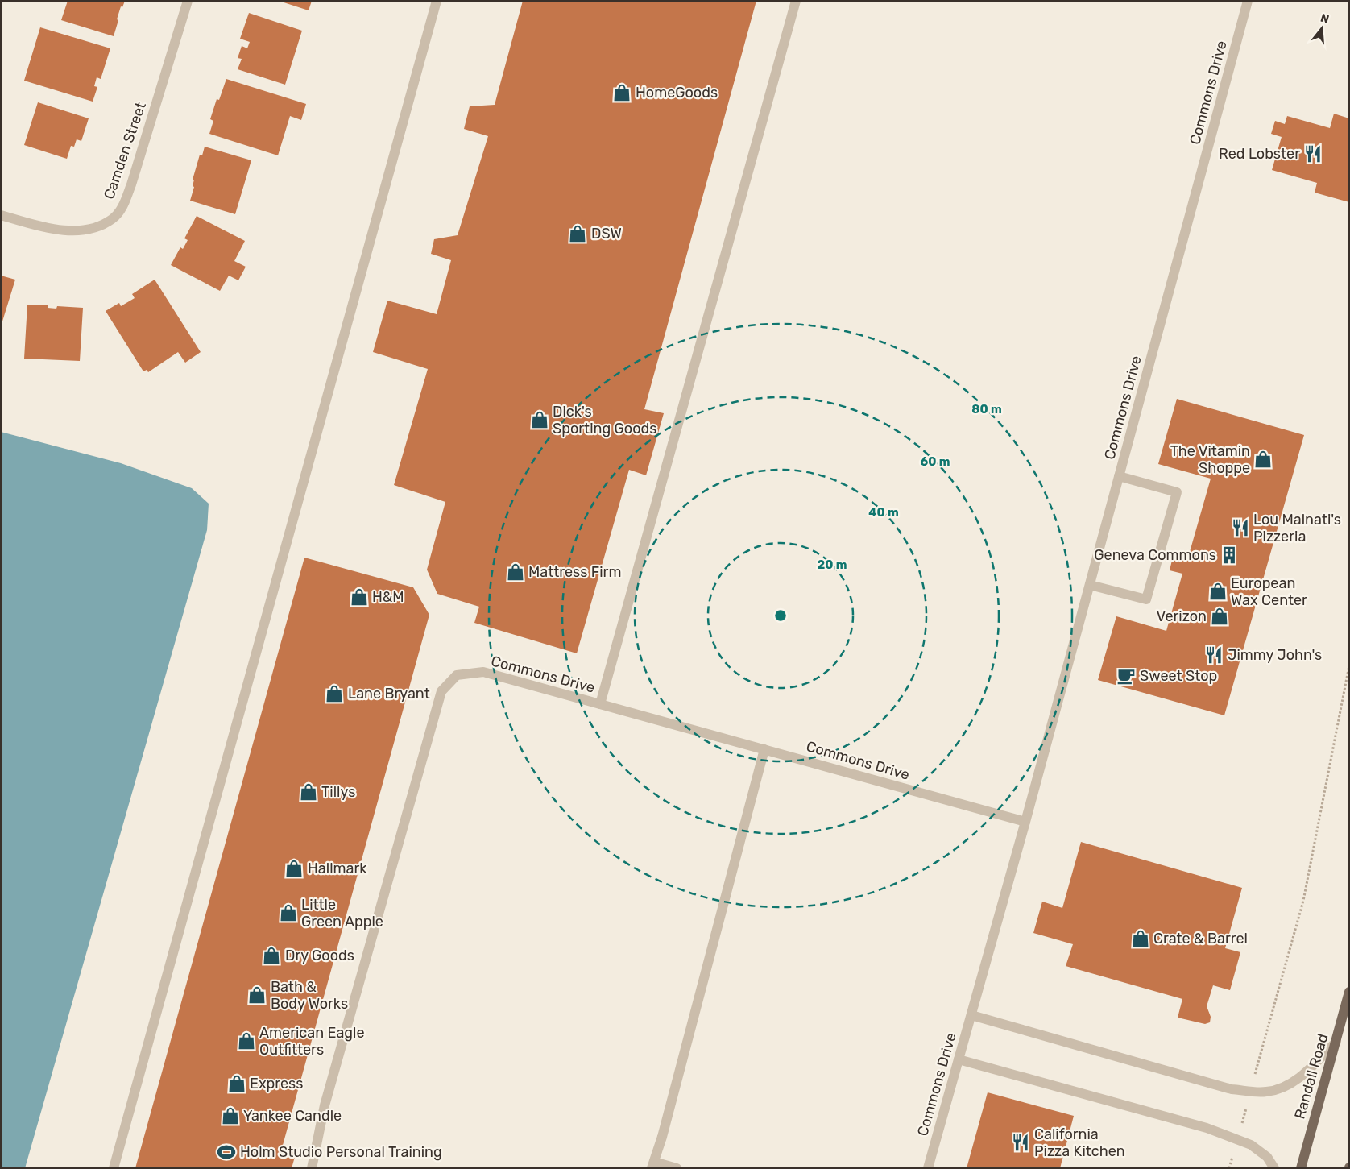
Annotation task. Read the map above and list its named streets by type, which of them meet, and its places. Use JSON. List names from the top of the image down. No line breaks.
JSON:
{"streets":{"main road":["Randall Road"],"street":["Commons Drive","Camden Street"]},"places":{"shop":["HomeGoods","DSW","Dick's Sporting Goods","The Vitamin Shoppe","Mattress Firm","European Wax Center","H&M","Verizon","Lane Bryant","Tillys","Hallmark","Little Green Apple","Crate & Barrel","Dry Goods","Bath & Body Works","American Eagle Outfitters","Express","Yankee Candle"],"restaurant":["Red Lobster","Lou Malnati's Pizzeria","Jimmy John's","California Pizza Kitchen"],"building":["Geneva Commons"],"cafe":["Sweet Stop"],"sports":["Holm Studio Personal Training"]},"north":"top","rings":["80 m","60 m","40 m","20 m"]}
